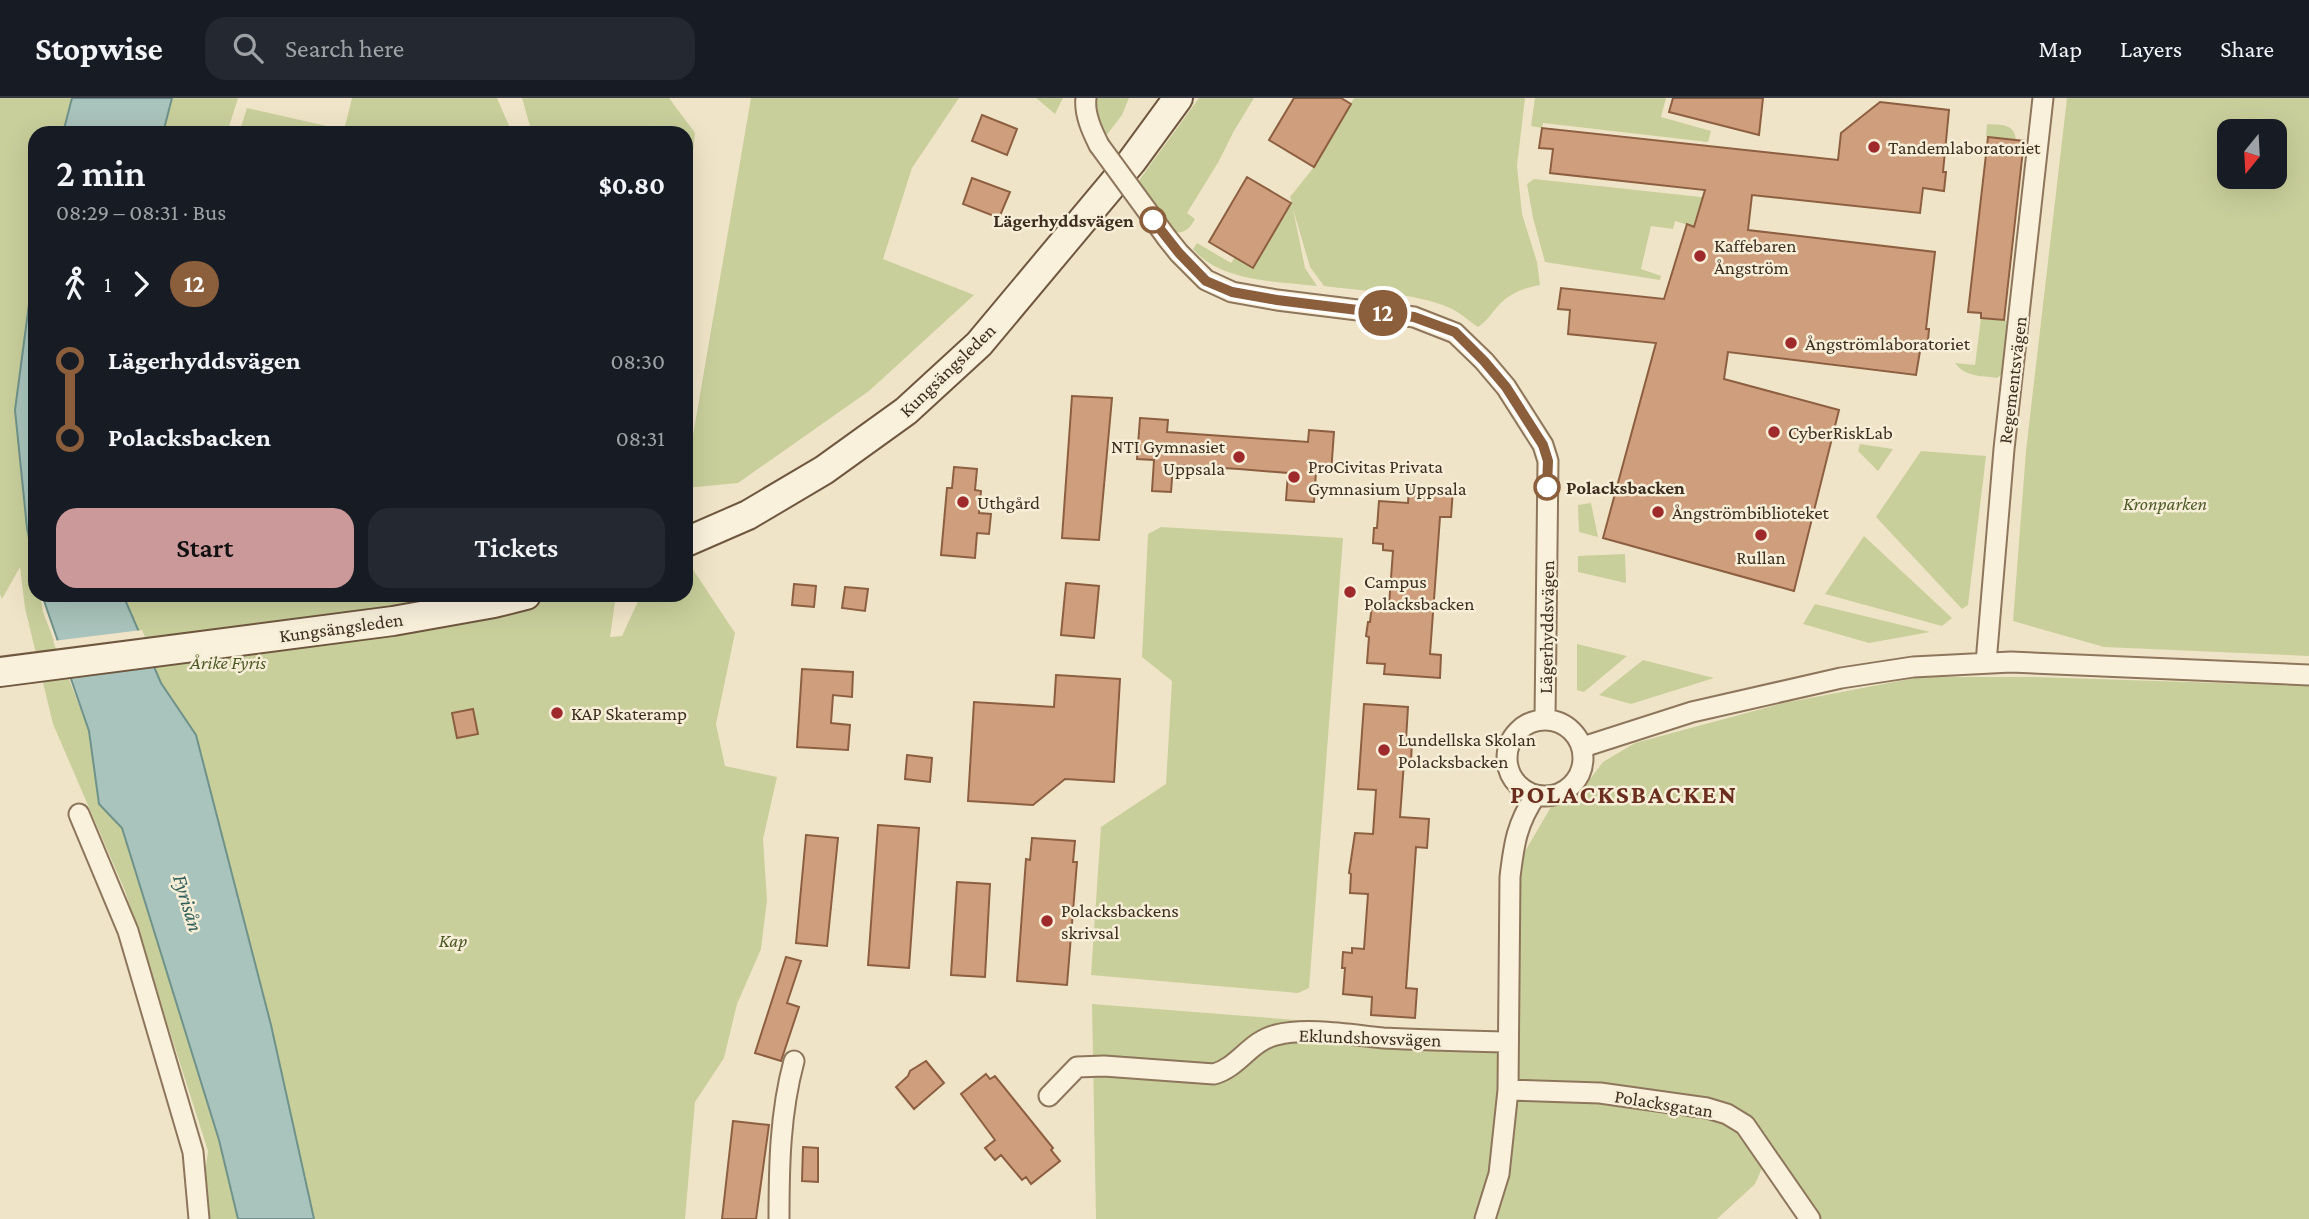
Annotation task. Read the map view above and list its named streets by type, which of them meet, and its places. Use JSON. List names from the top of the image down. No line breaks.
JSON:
{"streets":{"main road":["Kungsängsleden"],"street":["Regementsvägen","Lägerhyddsvägen","Eklundshovsvägen","Polacksgatan"]},"districts":["POLACKSBACKEN"],"water":["Fyrisån"],"parks":["Kronparken","Årike Fyris","Kap"],"places":["Tandemlaboratoriet","Lägerhyddsvägen","Kaffebaren Ångström","Ångströmlaboratoriet","CyberRiskLab","NTI Gymnasiet Uppsala","ProCivitas Privata Gymnasium Uppsala","Polacksbacken","Uthgård","Ångströmbiblioteket","Rullan","Campus Polacksbacken","KAP Skateramp","Lundellska Skolan Polacksbacken","Polacksbackens skrivsal"],"lines":["bus line 12"],"north":"bottom","page":{"header":"Stopwise","search":"Search here","nav":["Map","Layers","Share"],"on_map":"12","heading":["2 min","08:29 – 08:31 · Bus","$0.80"],"legs":["1","12"],"list":[{"name":"Lägerhyddsvägen","value":"08:30"},{"name":"Polacksbacken","value":"08:31"}],"buttons":["Start","Tickets"]}}
